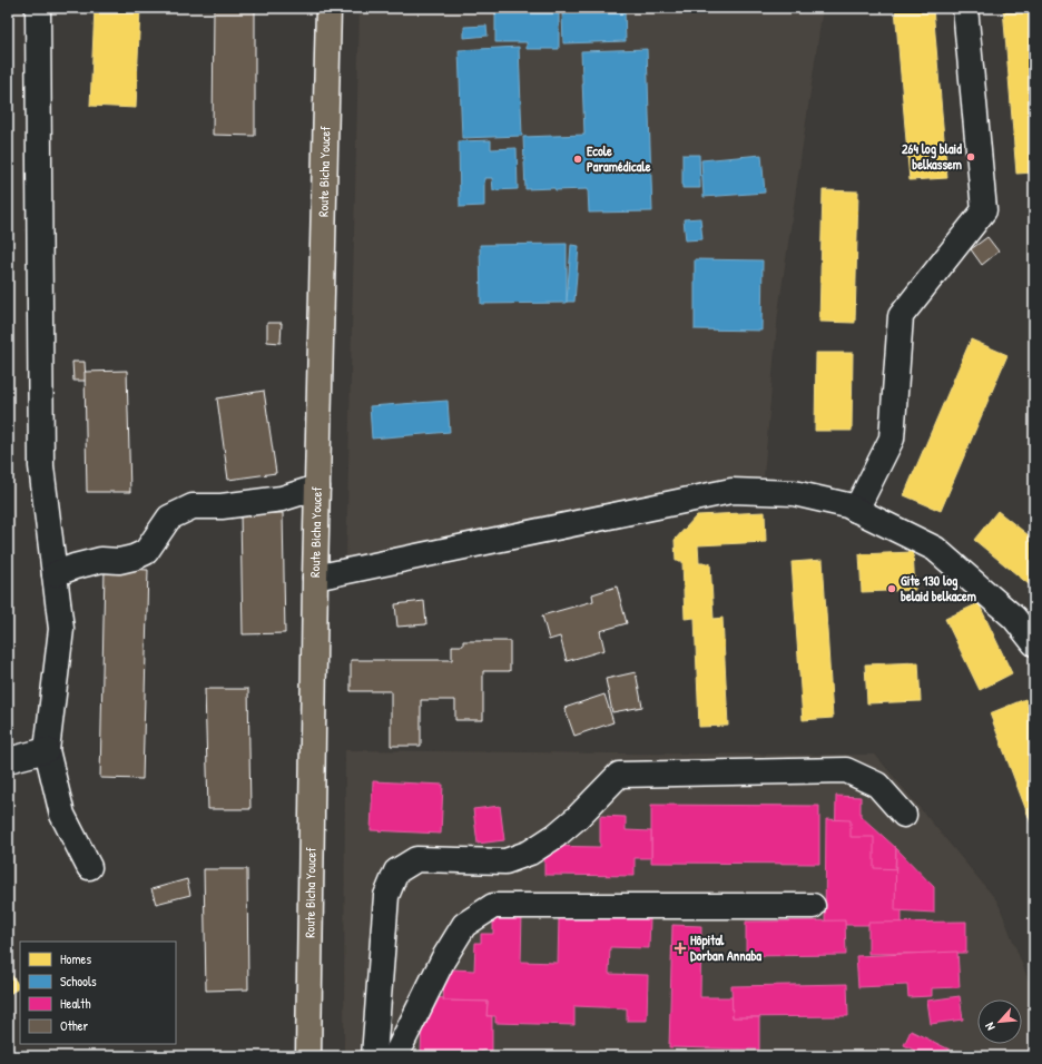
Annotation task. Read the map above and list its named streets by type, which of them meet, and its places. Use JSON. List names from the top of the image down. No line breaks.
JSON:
{"streets":{"main road":["Route Bicha Youcef"]},"places":{"other":["264 log blaid belkassem","Ecole Paramédicale","Gite 130 log belaid belkacem"],"health":["Hôpital Dorban Annaba"]},"legend":["Homes","Schools","Health","Other"],"north":"bottom left"}
